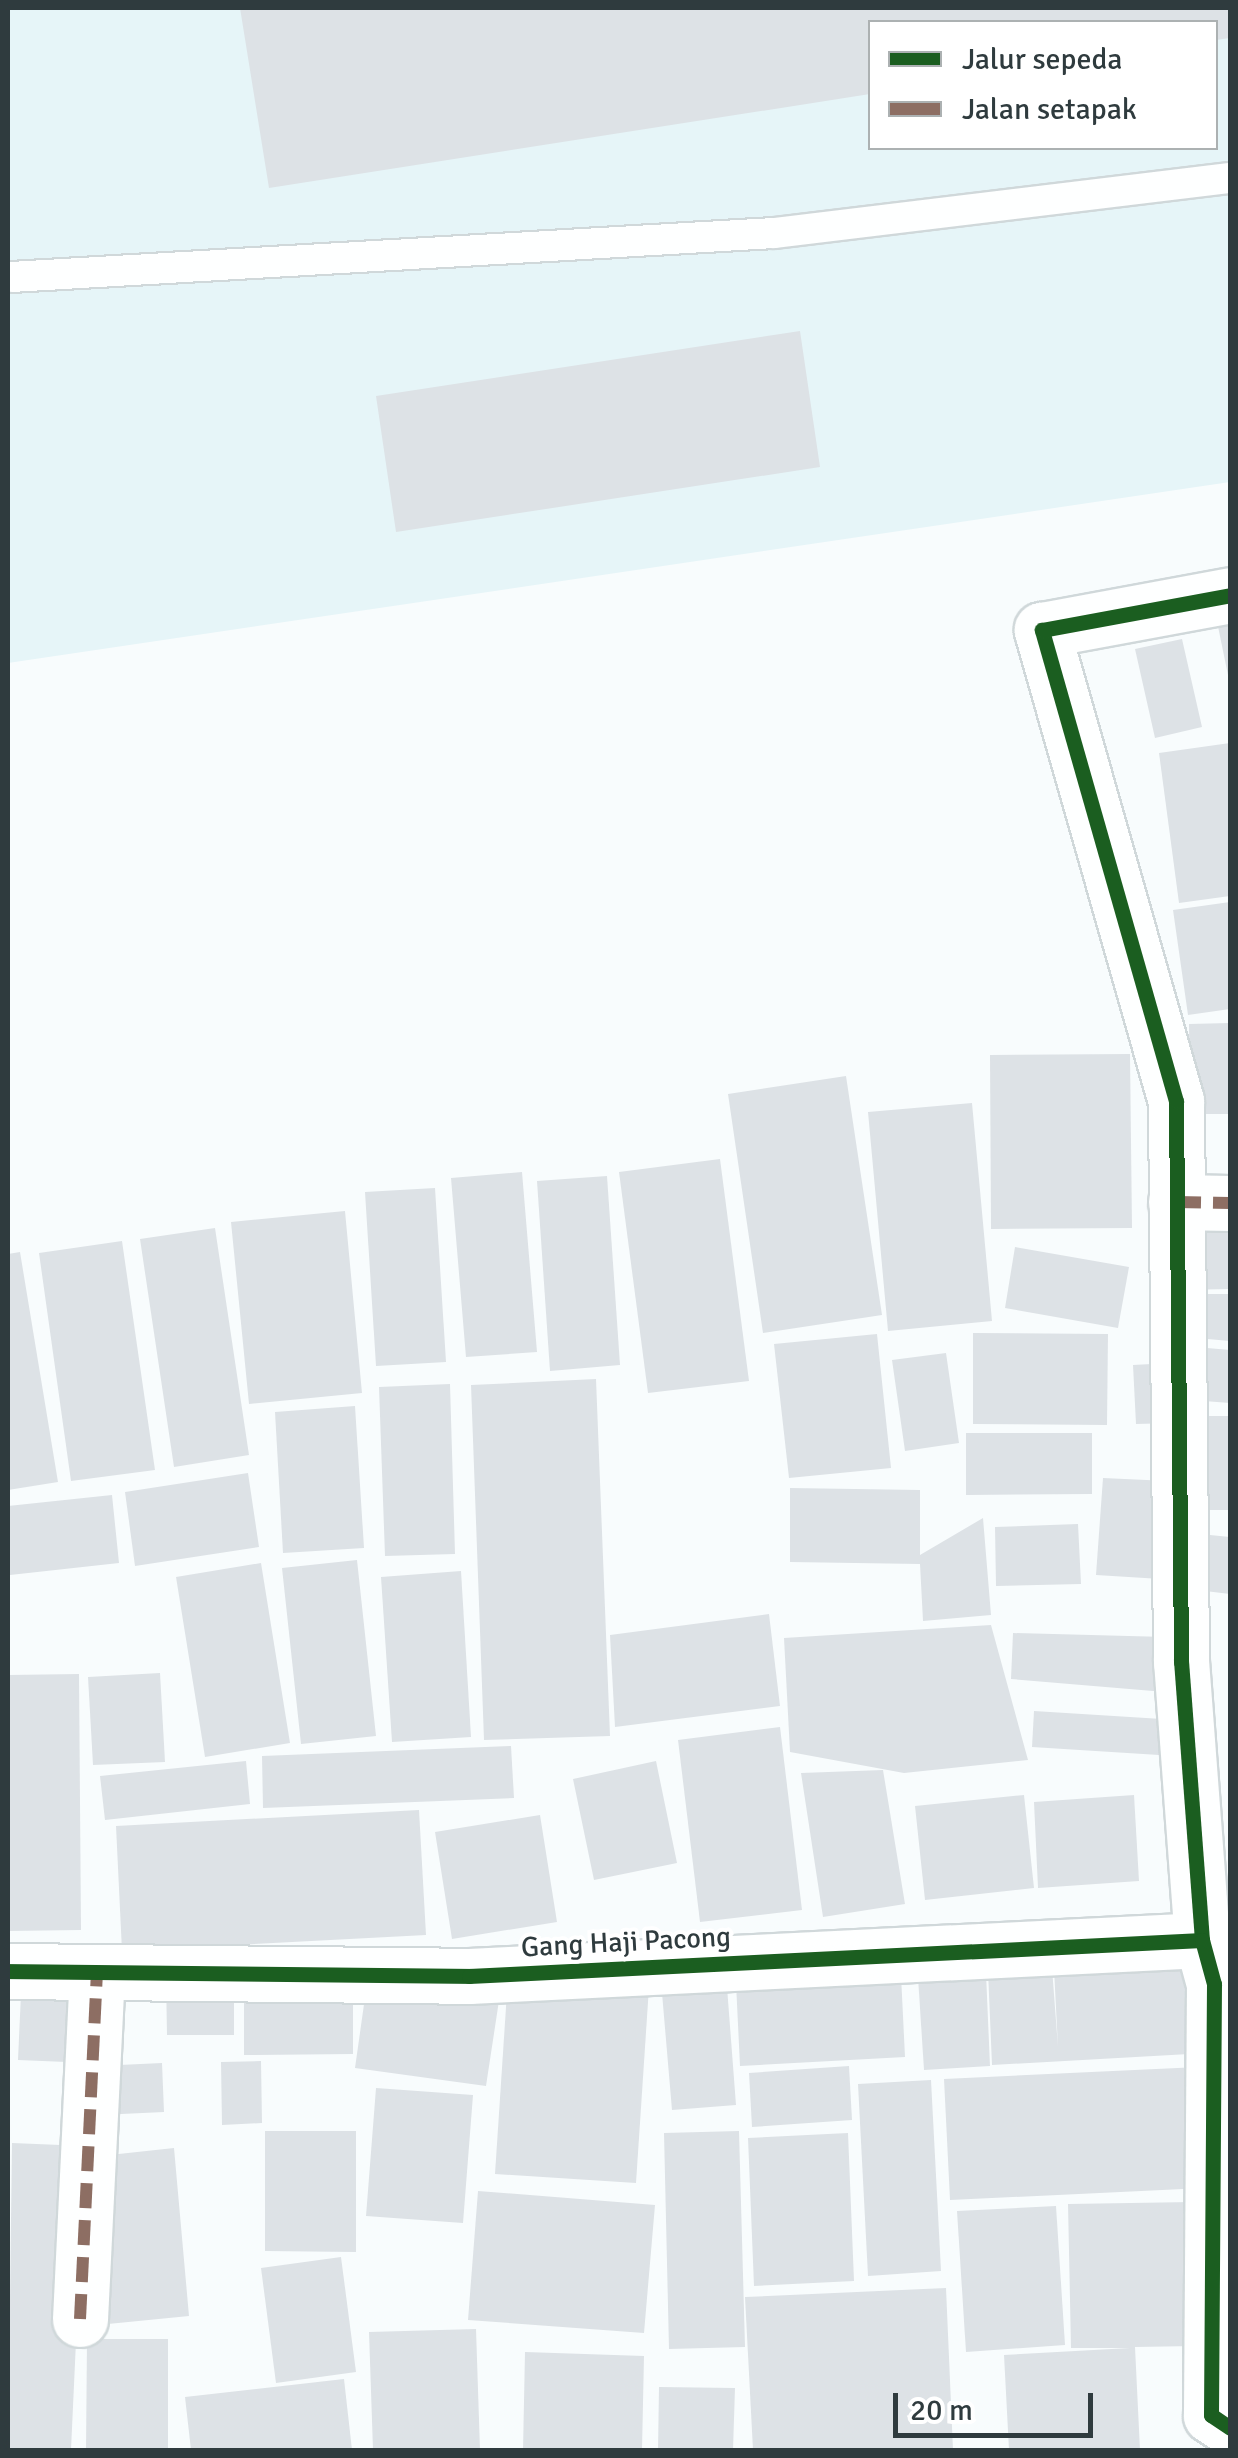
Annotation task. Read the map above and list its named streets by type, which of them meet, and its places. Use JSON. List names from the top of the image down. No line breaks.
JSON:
{"streets":{"street":["Gang Haji Pacong"]},"legend":["Jalur sepeda","Jalan setapak"],"scale_bar":"20 m"}
